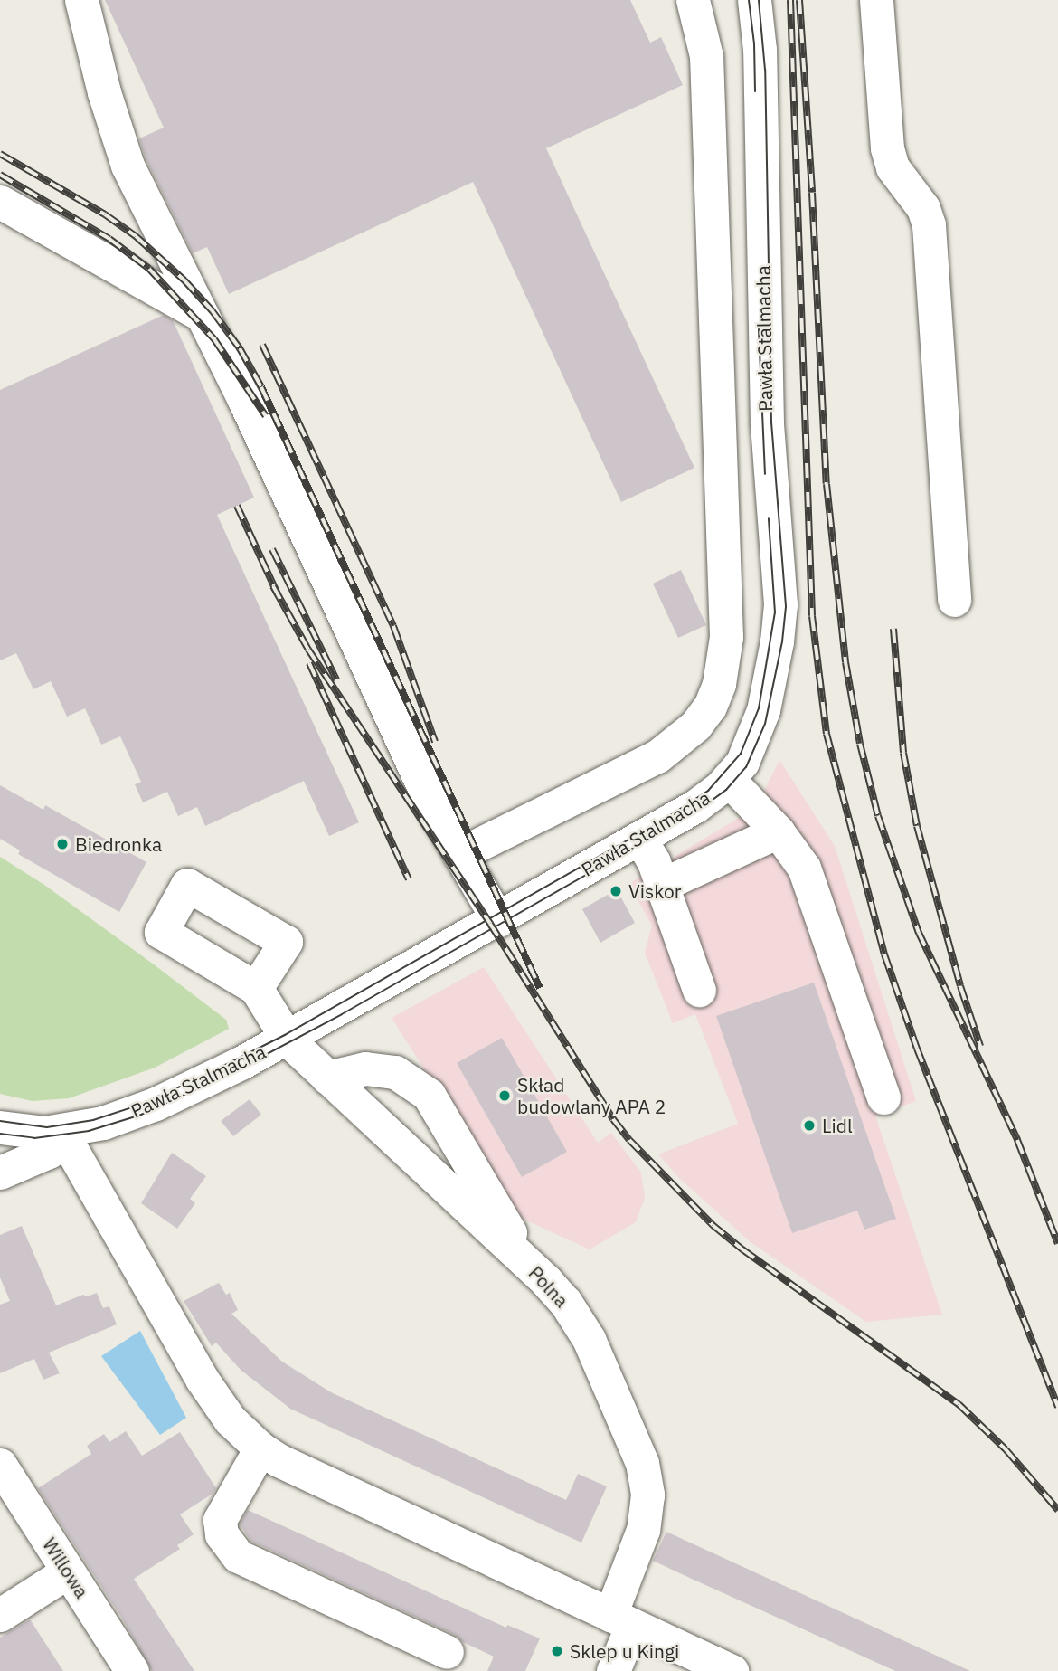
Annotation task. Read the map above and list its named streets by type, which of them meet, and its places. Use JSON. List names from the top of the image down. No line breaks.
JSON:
{"streets":{"street":["Pawła Stalmacha","Polna","Willowa"]},"crossings":[["Pawła Stalmacha","Polna"]],"places":["Biedronka","Viskor","Skład budowlany APA 2","Lidl","Sklep u Kingi"]}
